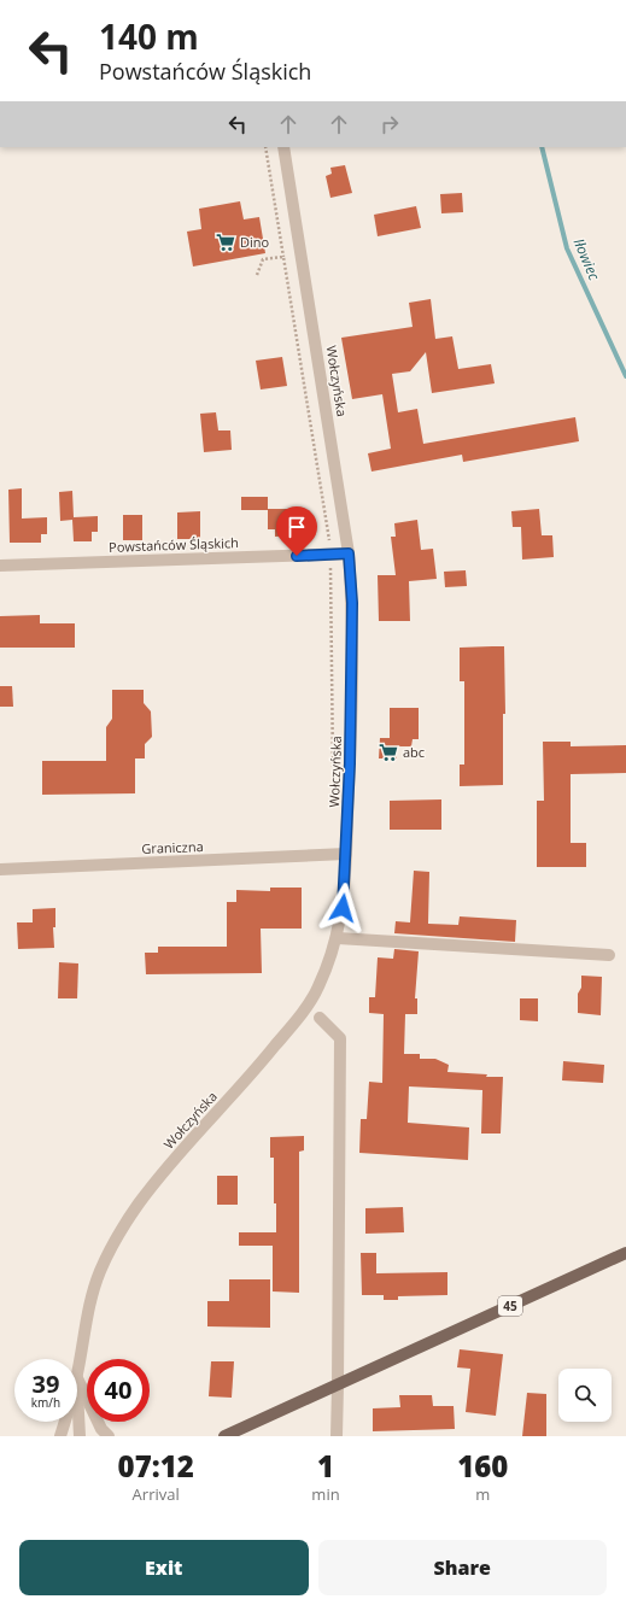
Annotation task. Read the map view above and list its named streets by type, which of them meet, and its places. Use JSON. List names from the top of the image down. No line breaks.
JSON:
{"streets":{"main road":["45"],"street":["Wołczyńska","Powstańców Śląskich","Graniczna"]},"crossings":[["Wołczyńska","Powstańców Śląskich"],["Wołczyńska","Graniczna"]],"water":["Iłowiec"],"places":{"supermarket":["Dino","abc"]},"page":{"turn":["140 m","Powstańców Śląskich"],"speed":"39 km/h","limit":"40","eta":["07:12","Arrival","1","min","160","m"],"buttons":["Exit","Share"]}}
